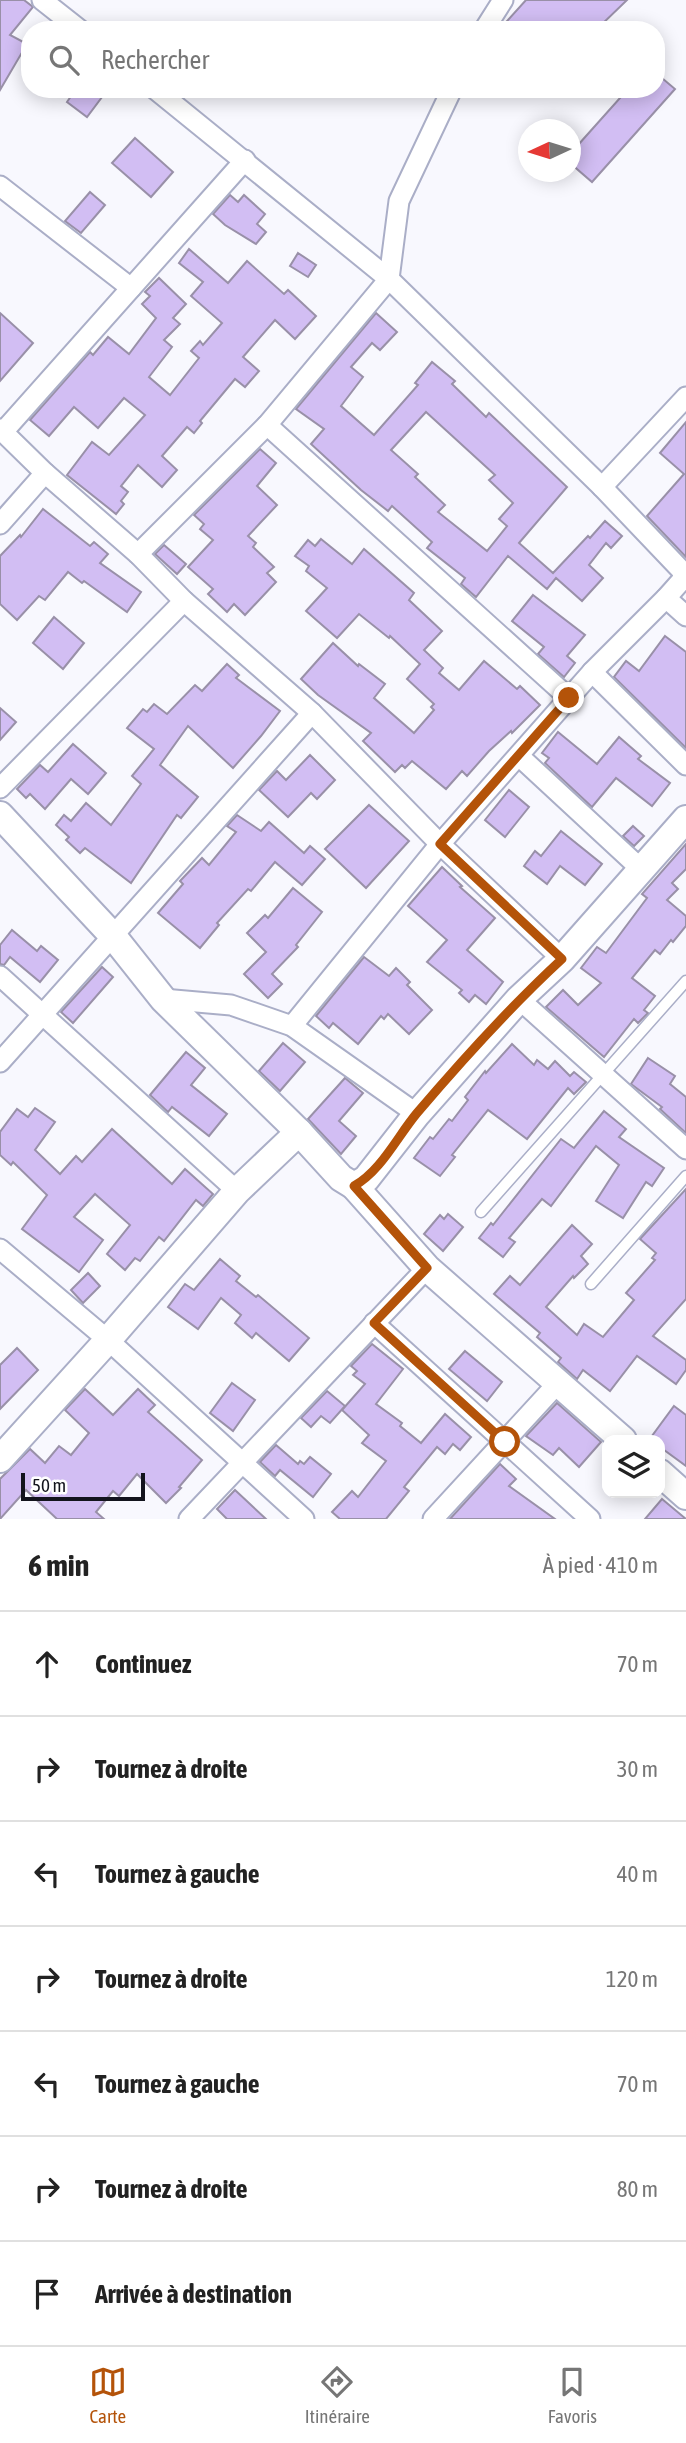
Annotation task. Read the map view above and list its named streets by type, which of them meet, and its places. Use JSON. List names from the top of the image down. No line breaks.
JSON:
{"scale_bar":"50 m","north":"left","page":{"search":"Rechercher","scale":"50 m","heading":["6 min","À pied · 410 m"],"list":[["Continuez","70 m"],["Tournez à droite","30 m"],["Tournez à gauche","40 m"],["Tournez à droite","120 m"],["Tournez à gauche","70 m"],["Tournez à droite","80 m"],"Arrivée à destination"],"nav":["Carte","Itinéraire","Favoris"]}}
